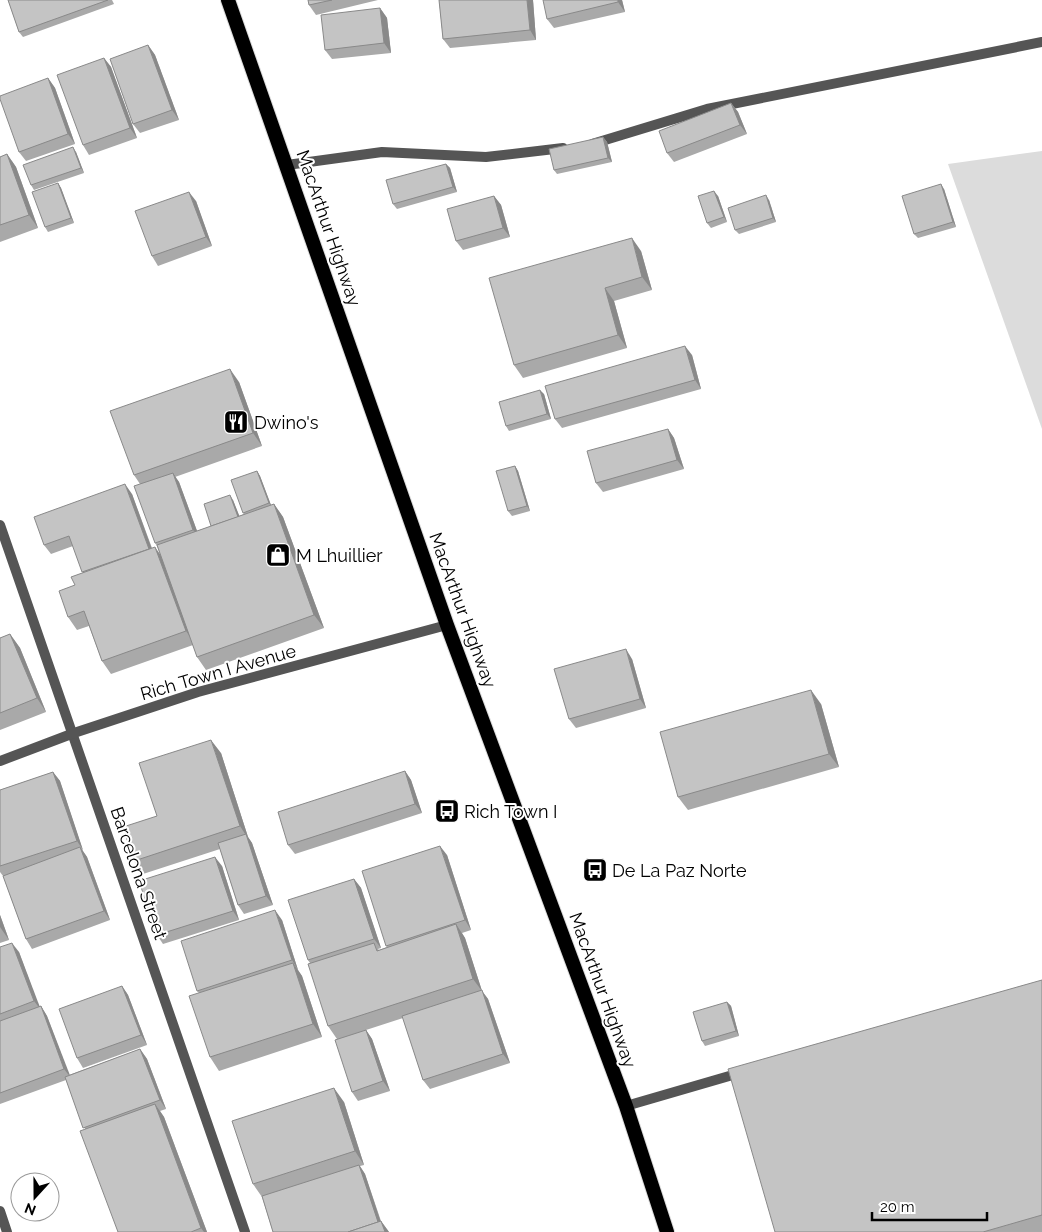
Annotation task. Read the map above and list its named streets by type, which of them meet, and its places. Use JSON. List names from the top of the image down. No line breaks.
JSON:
{"streets":{"highway":["MacArthur Highway"],"street":["Rich Town I Avenue","Barcelona Street"]},"crossings":[["MacArthur Highway","Rich Town I Avenue"],["Rich Town I Avenue","Barcelona Street"]],"places":{"restaurant":["Dwino's"],"shop":["M Lhuillier"],"bus stop":["Rich Town I","De La Paz Norte"]},"scale_bar":"20 m","north":"bottom"}
